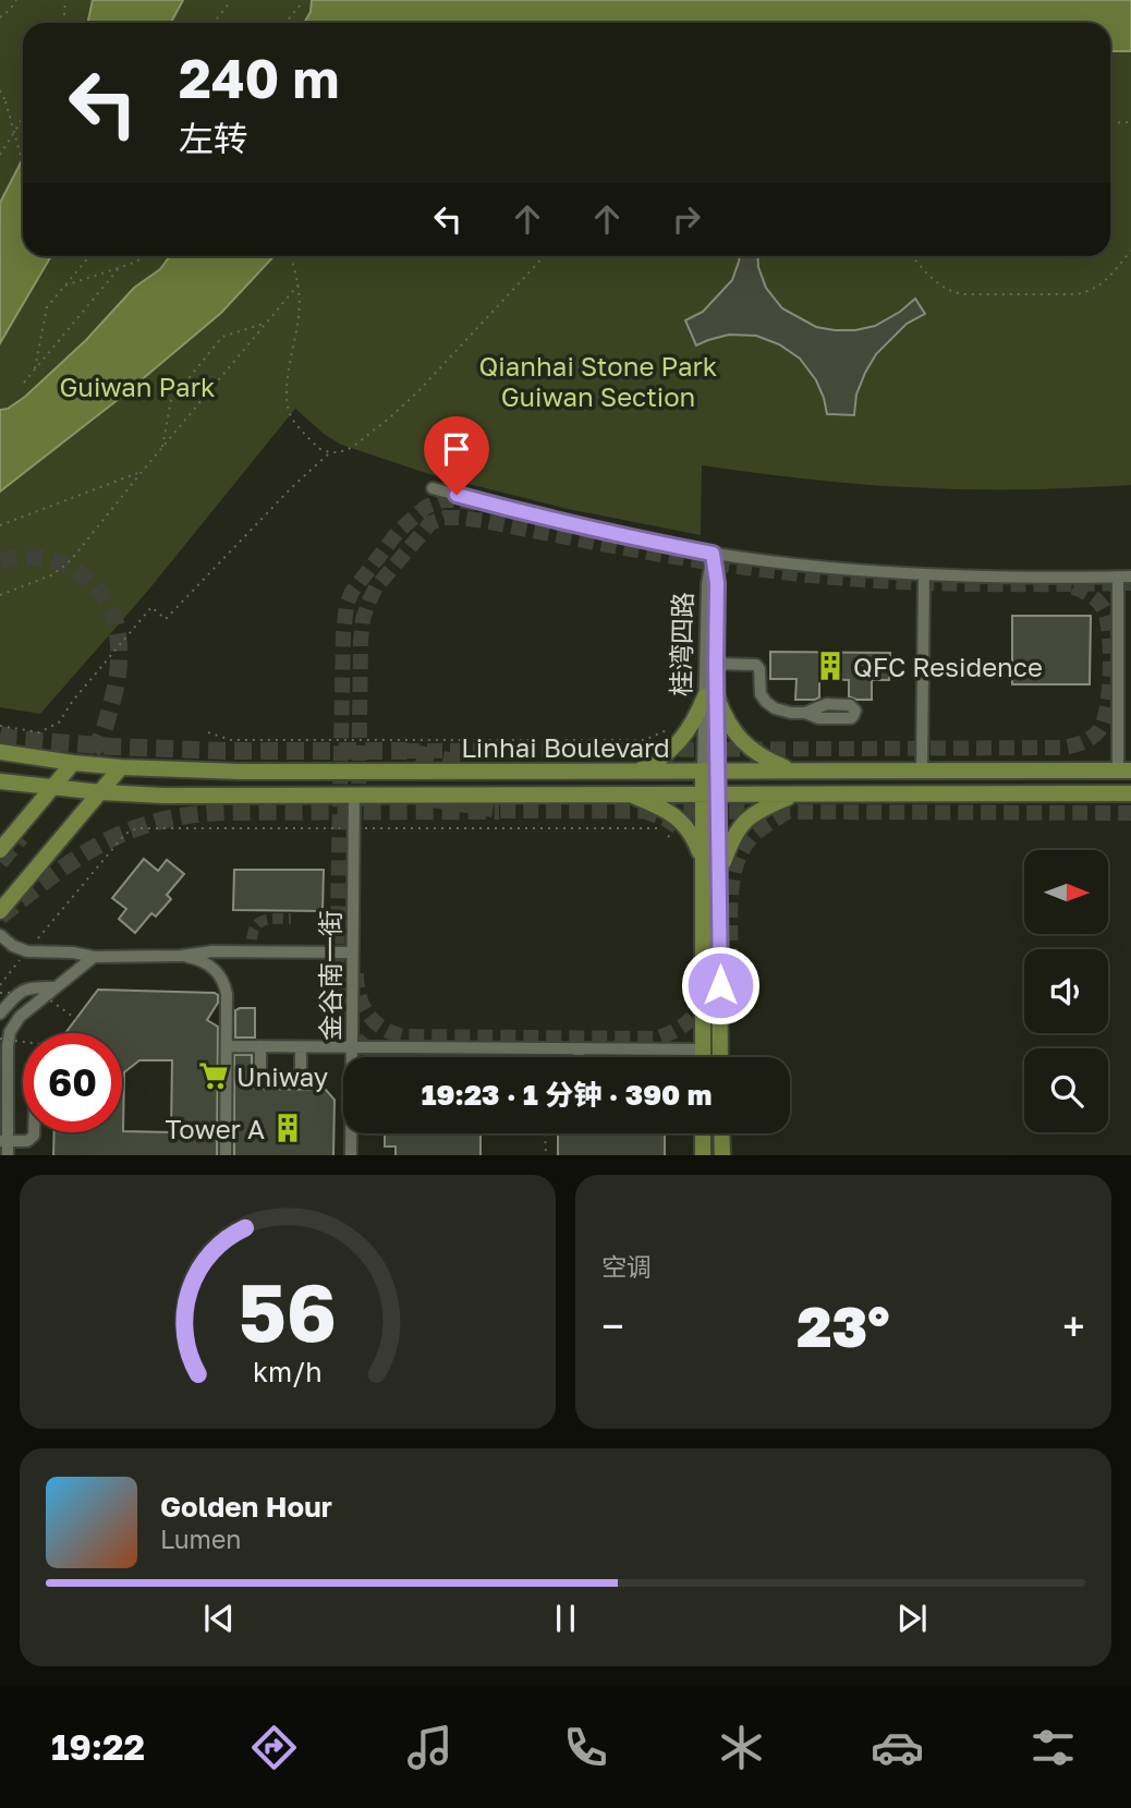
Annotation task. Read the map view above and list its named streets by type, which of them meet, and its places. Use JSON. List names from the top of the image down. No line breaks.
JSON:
{"streets":{"main road":["桂湾四路","Linhai Boulevard"],"street":["金谷南一街"]},"crossings":[["桂湾四路","Linhai Boulevard"],["Linhai Boulevard","金谷南一街"]],"parks":["Qianhai Stone Park Guiwan Section","Guiwan Park"],"places":{"building":["QFC Residence","Tower A"],"supermarket":["Uniway"]},"north":"right","page":{"turn":["240 m","左转"],"limit":"60","trip":"19:23 · 1 分钟 · 390 m","tile":"空调","heat":["−","23°","+"],"song":["Golden Hour","Lumen"],"tabs":"19:22","gauge":["56","km/h"]}}
